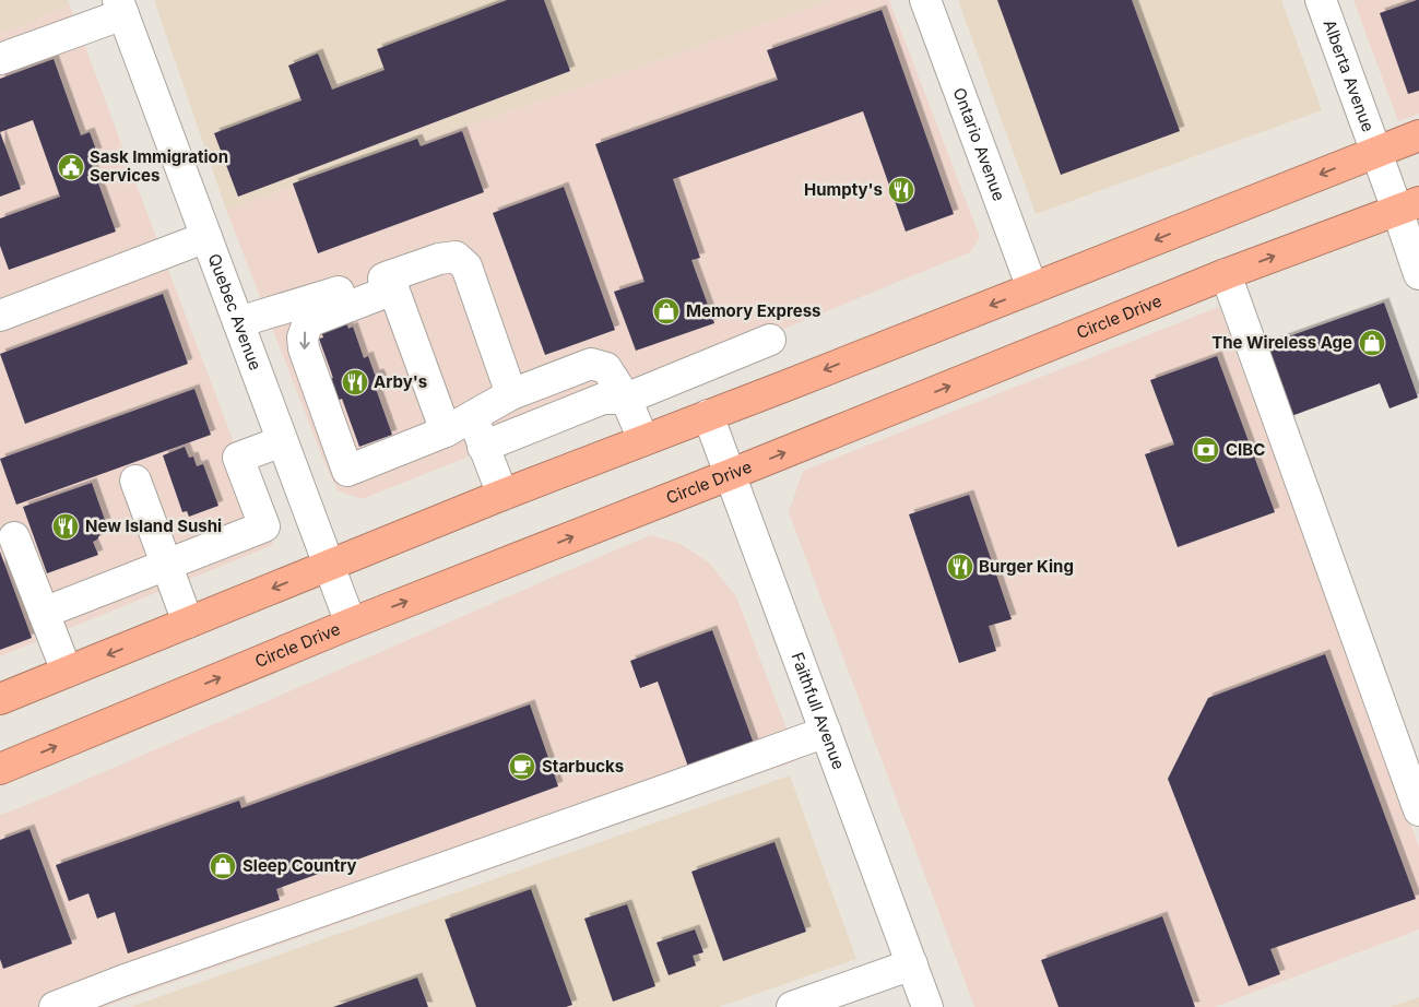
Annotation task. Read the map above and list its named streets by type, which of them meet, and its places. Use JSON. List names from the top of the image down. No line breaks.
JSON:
{"streets":{"highway":["Circle Drive"],"street":["Alberta Avenue","Ontario Avenue","Quebec Avenue","Faithfull Avenue"]},"crossings":[["Alberta Avenue","Circle Drive"],["Quebec Avenue","Circle Drive"],["Circle Drive","Faithfull Avenue"]],"places":{"public building":["Sask Immigration Services"],"restaurant":["Humpty's","Arby's","New Island Sushi","Burger King"],"shop":["Memory Express","The Wireless Age","Sleep Country"],"bank":["CIBC"],"cafe":["Starbucks"]}}
